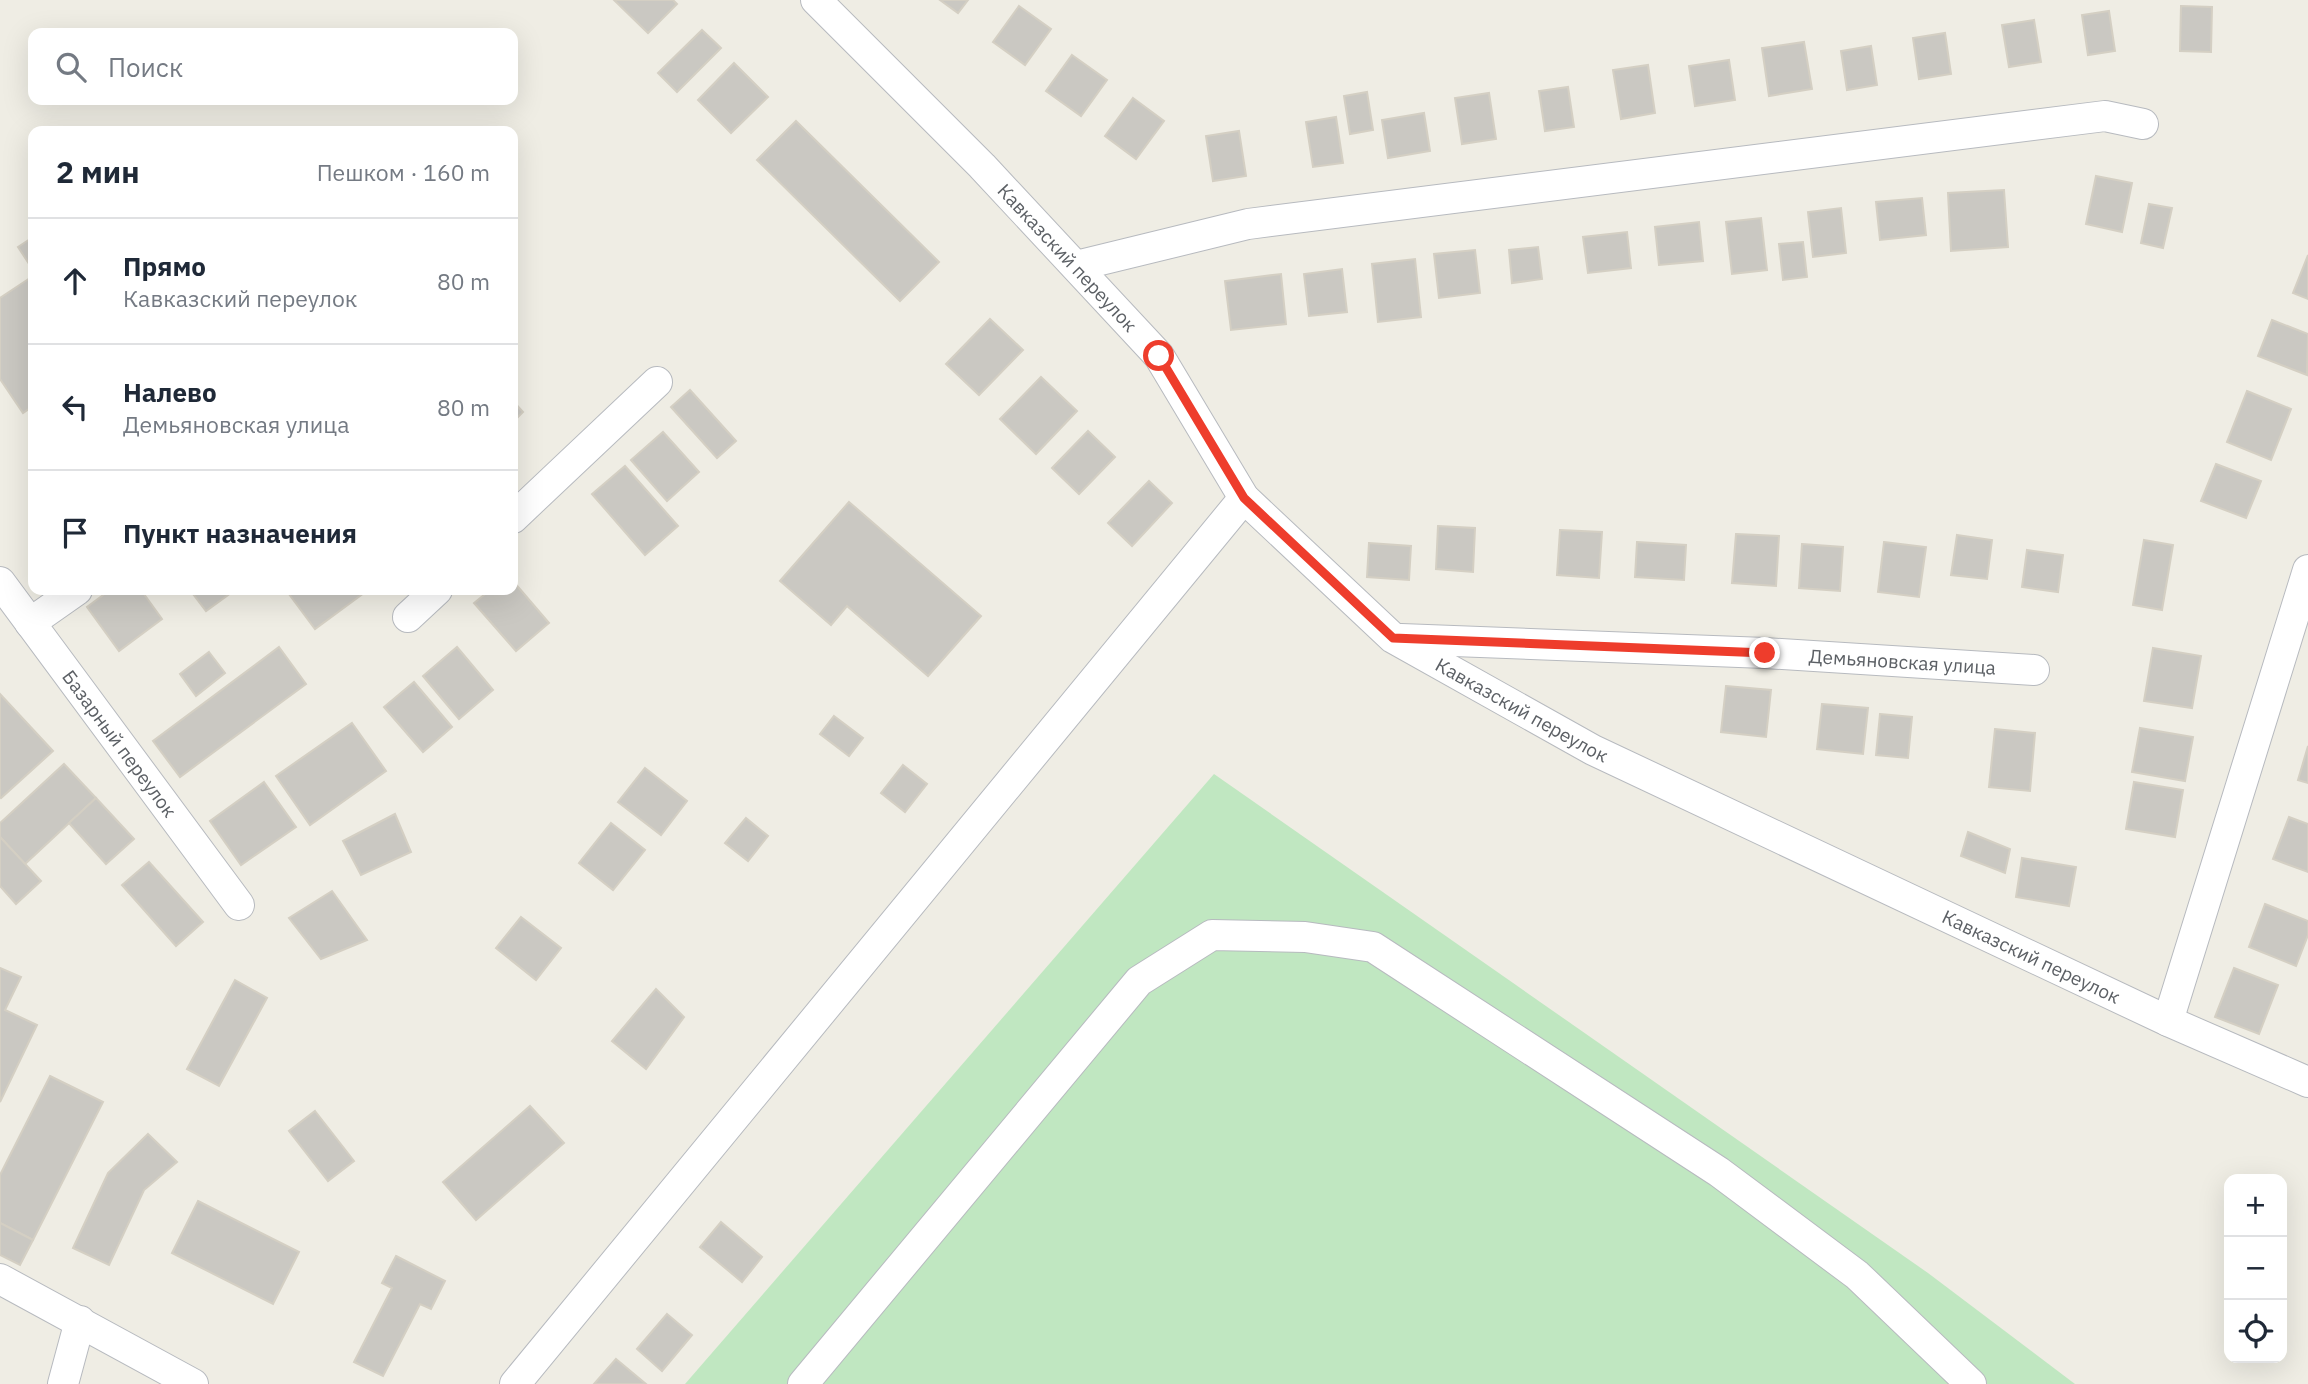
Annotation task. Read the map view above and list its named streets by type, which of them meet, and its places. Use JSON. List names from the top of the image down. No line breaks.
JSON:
{"streets":{"street":["Кавказский переулок","Демьяновская улица","Базарный переулок"]},"crossings":[["Кавказский переулок","Демьяновская улица"]],"page":{"search":"Поиск","heading":["2 мин","Пешком · 160 m"],"list":[["Прямо","Кавказский переулок","80 m"],["Налево","Демьяновская улица","80 m"],"Пункт назначения"],"map_buttons":["+","−"]}}
